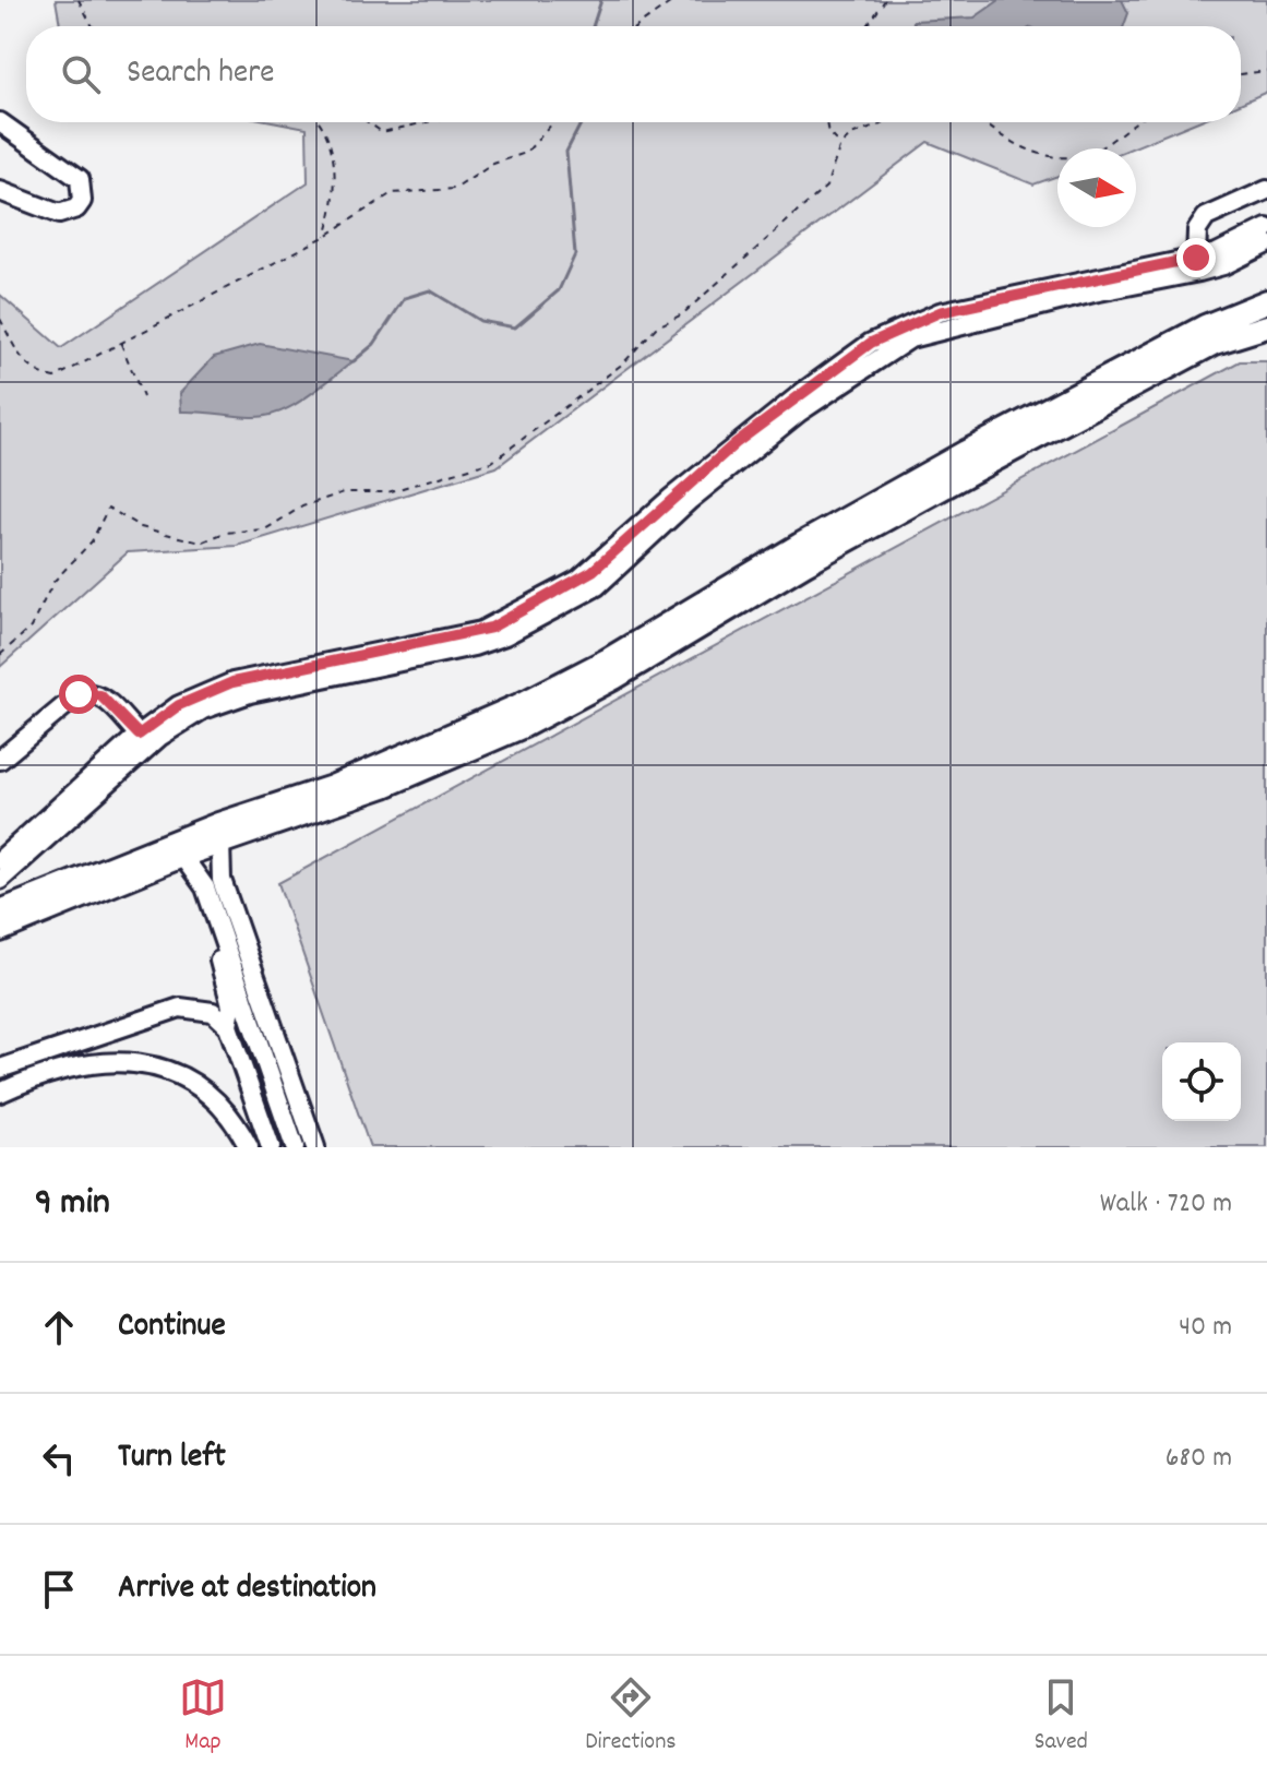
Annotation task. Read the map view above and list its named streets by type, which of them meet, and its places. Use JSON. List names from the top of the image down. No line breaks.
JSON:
{"north":"right","page":{"search":"Search here","heading":["9 min","Walk · 720 m"],"list":[["Continue","40 m"],["Turn left","680 m"],"Arrive at destination"],"nav":["Map","Directions","Saved"]}}
